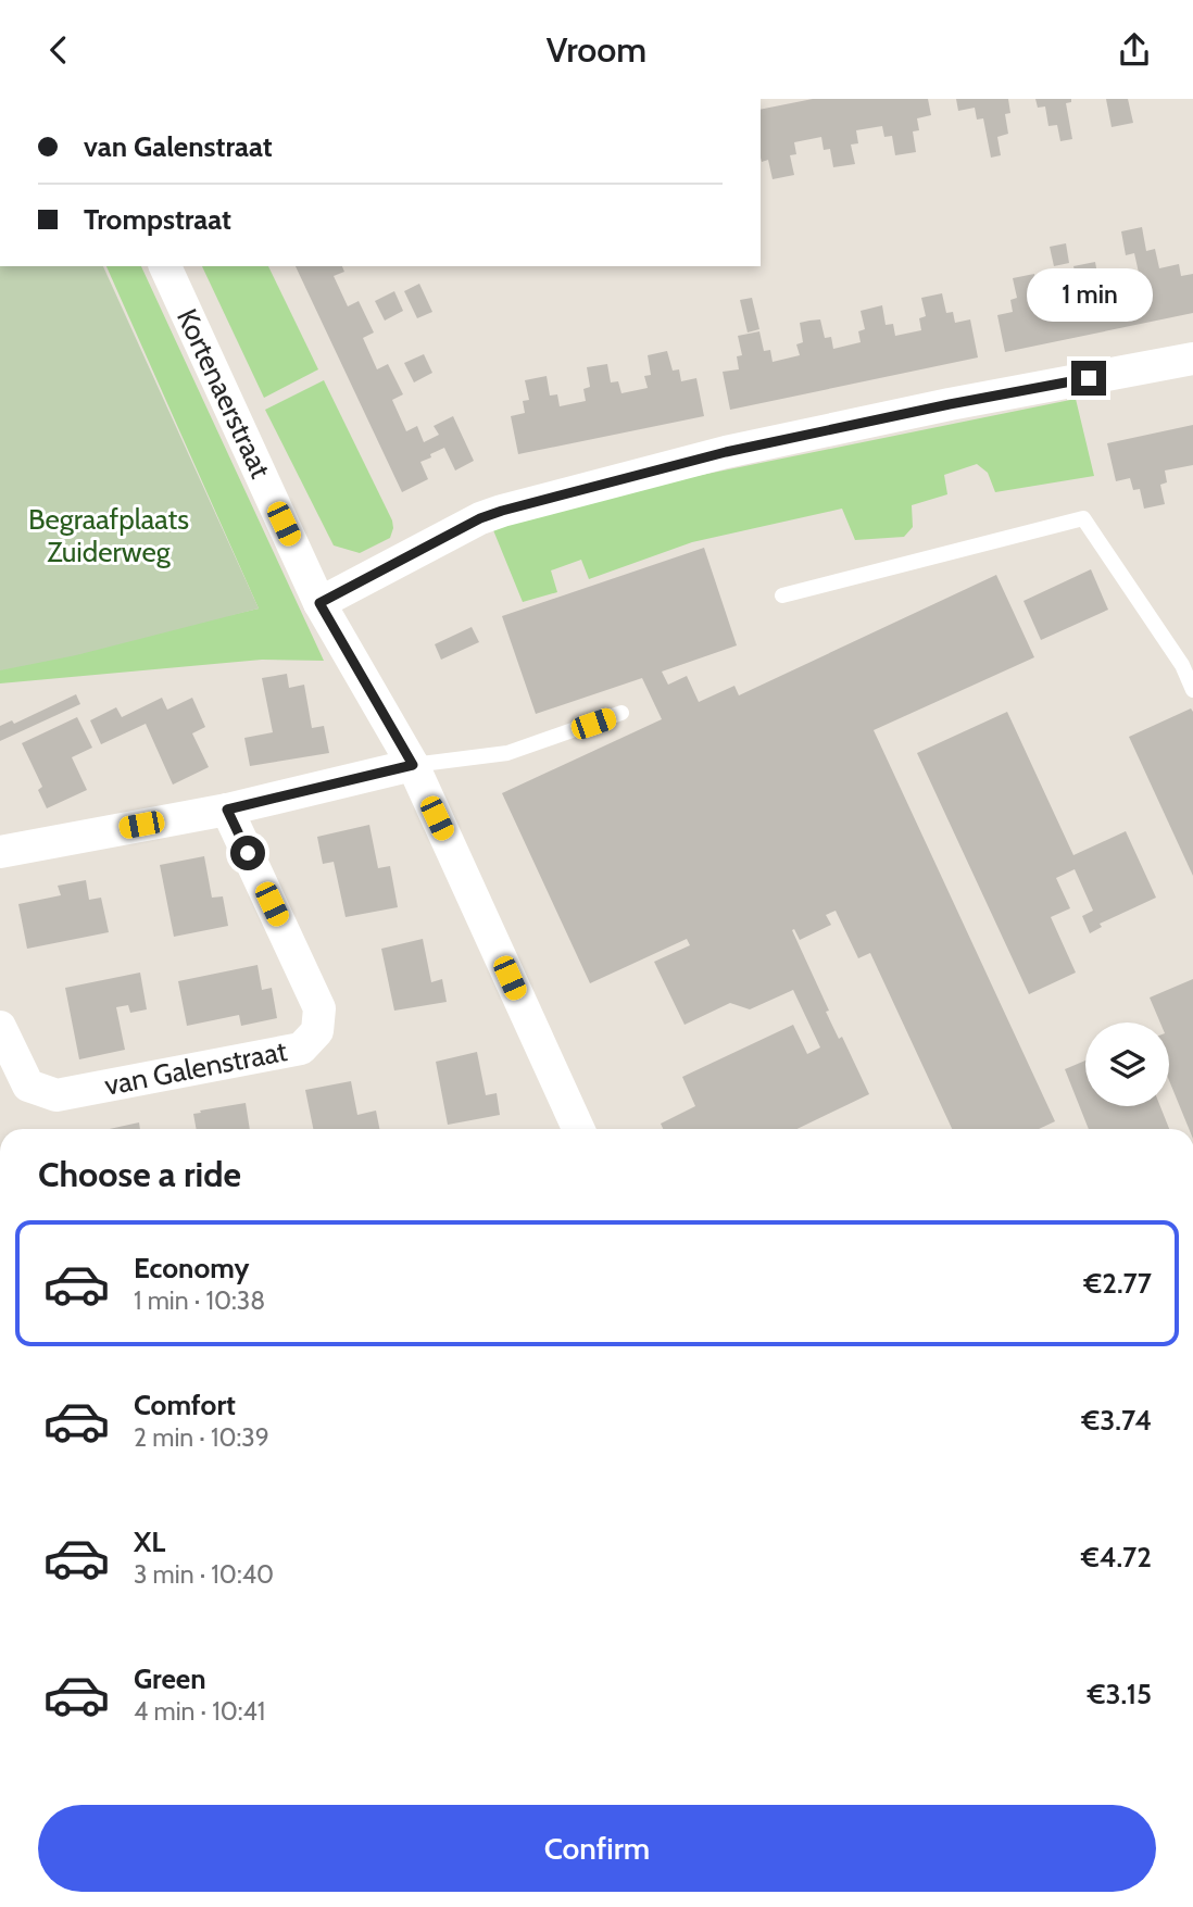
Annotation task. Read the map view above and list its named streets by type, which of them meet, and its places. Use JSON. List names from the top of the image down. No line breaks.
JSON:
{"streets":{"street":["Kortenaerstraat","van Galenstraat"]},"parks":["Begraafplaats Zuiderweg"],"page":{"header":"Vroom","banner":["van Galenstraat","Trompstraat"],"bubble":"1 min","heading":"Choose a ride","list":[{"name":"Economy","note":"1 min · 10:38","value":"€2.77"},{"name":"Comfort","note":"2 min · 10:39","value":"€3.74"},{"name":"XL","note":"3 min · 10:40","value":"€4.72"},{"name":"Green","note":"4 min · 10:41","value":"€3.15"}],"buttons":"Confirm"}}
